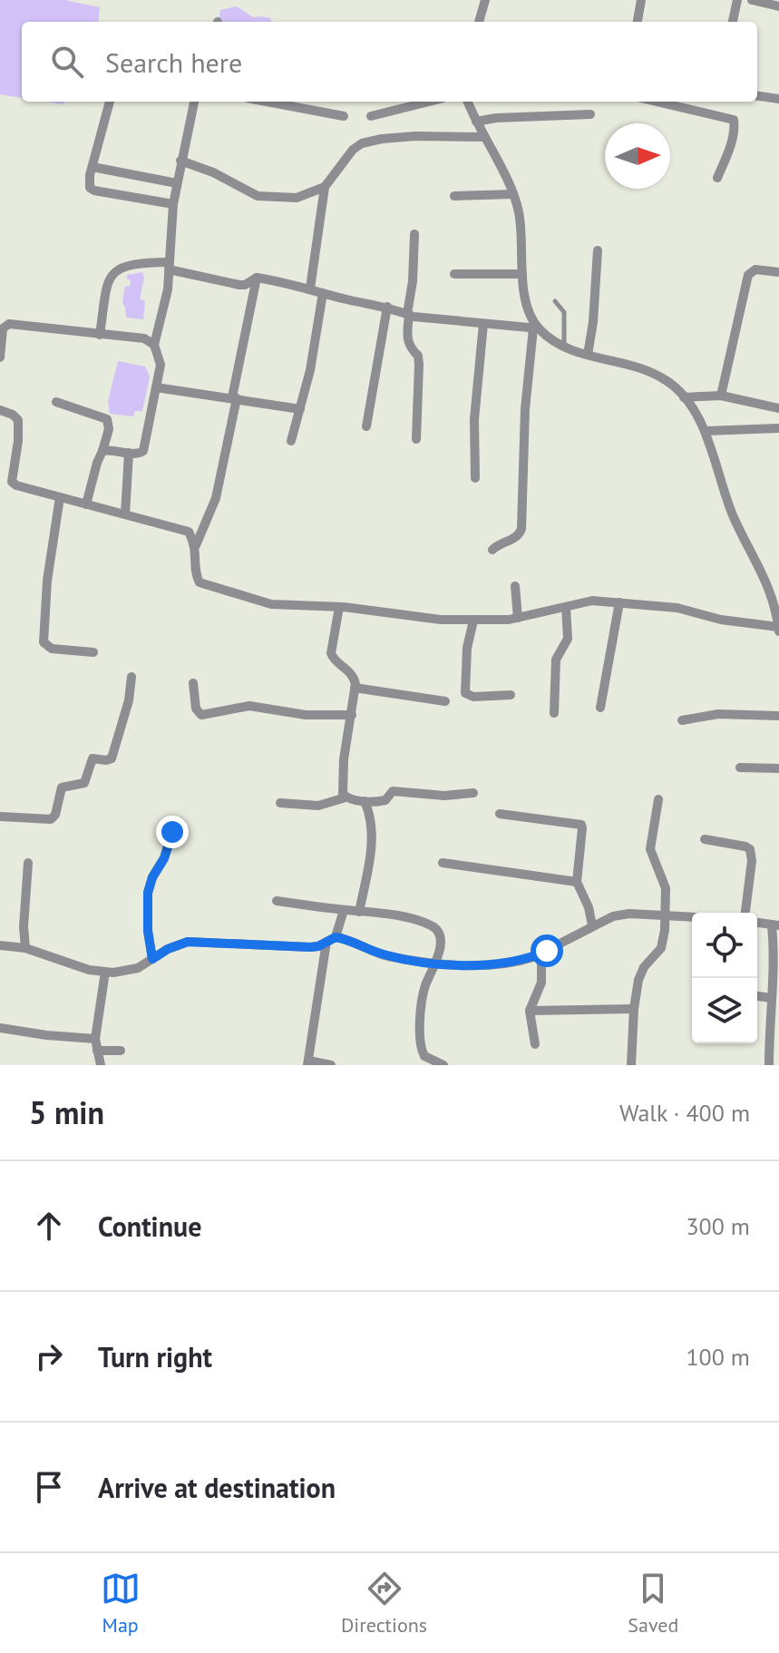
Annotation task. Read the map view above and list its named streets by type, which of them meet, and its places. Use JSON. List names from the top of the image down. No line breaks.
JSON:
{"north":"right","page":{"search":"Search here","heading":["5 min","Walk · 400 m"],"list":[["Continue","300 m"],["Turn right","100 m"],"Arrive at destination"],"nav":["Map","Directions","Saved"]}}
